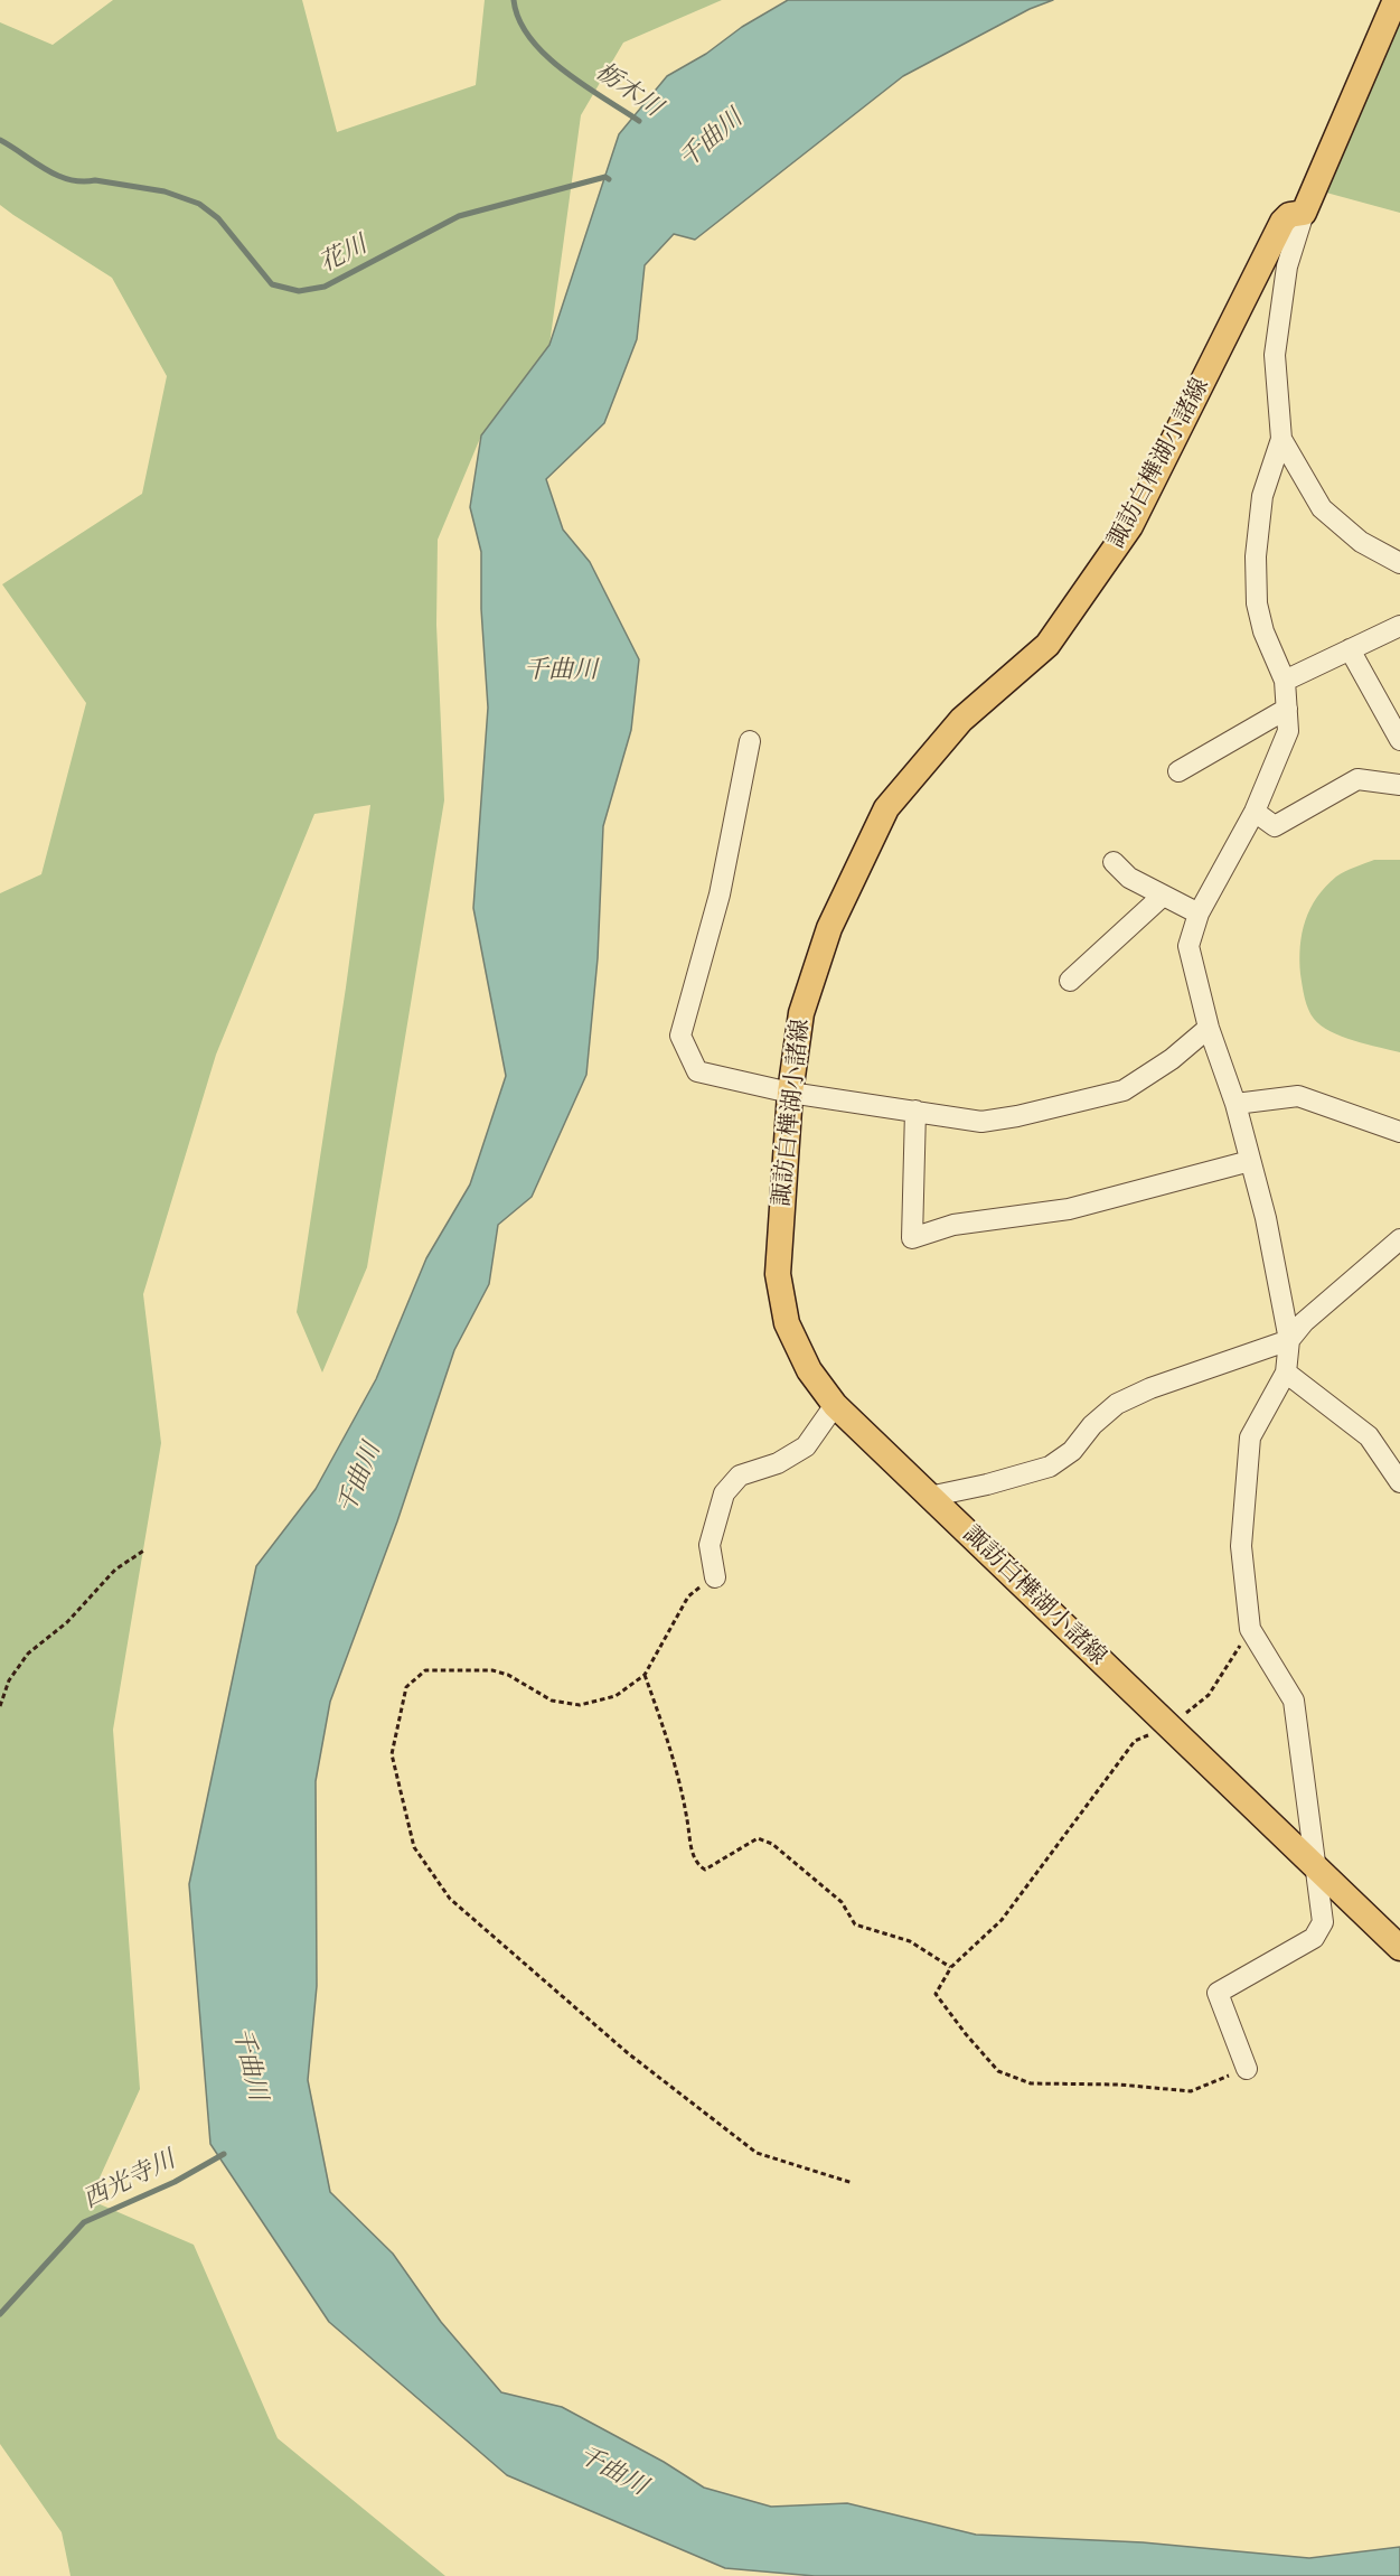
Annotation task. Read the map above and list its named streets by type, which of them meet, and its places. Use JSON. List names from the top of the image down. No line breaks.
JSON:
{"streets":{"main road":["諏訪白樺湖小諸線"]},"water":["栃木川","千曲川","花川","西光寺川"]}
